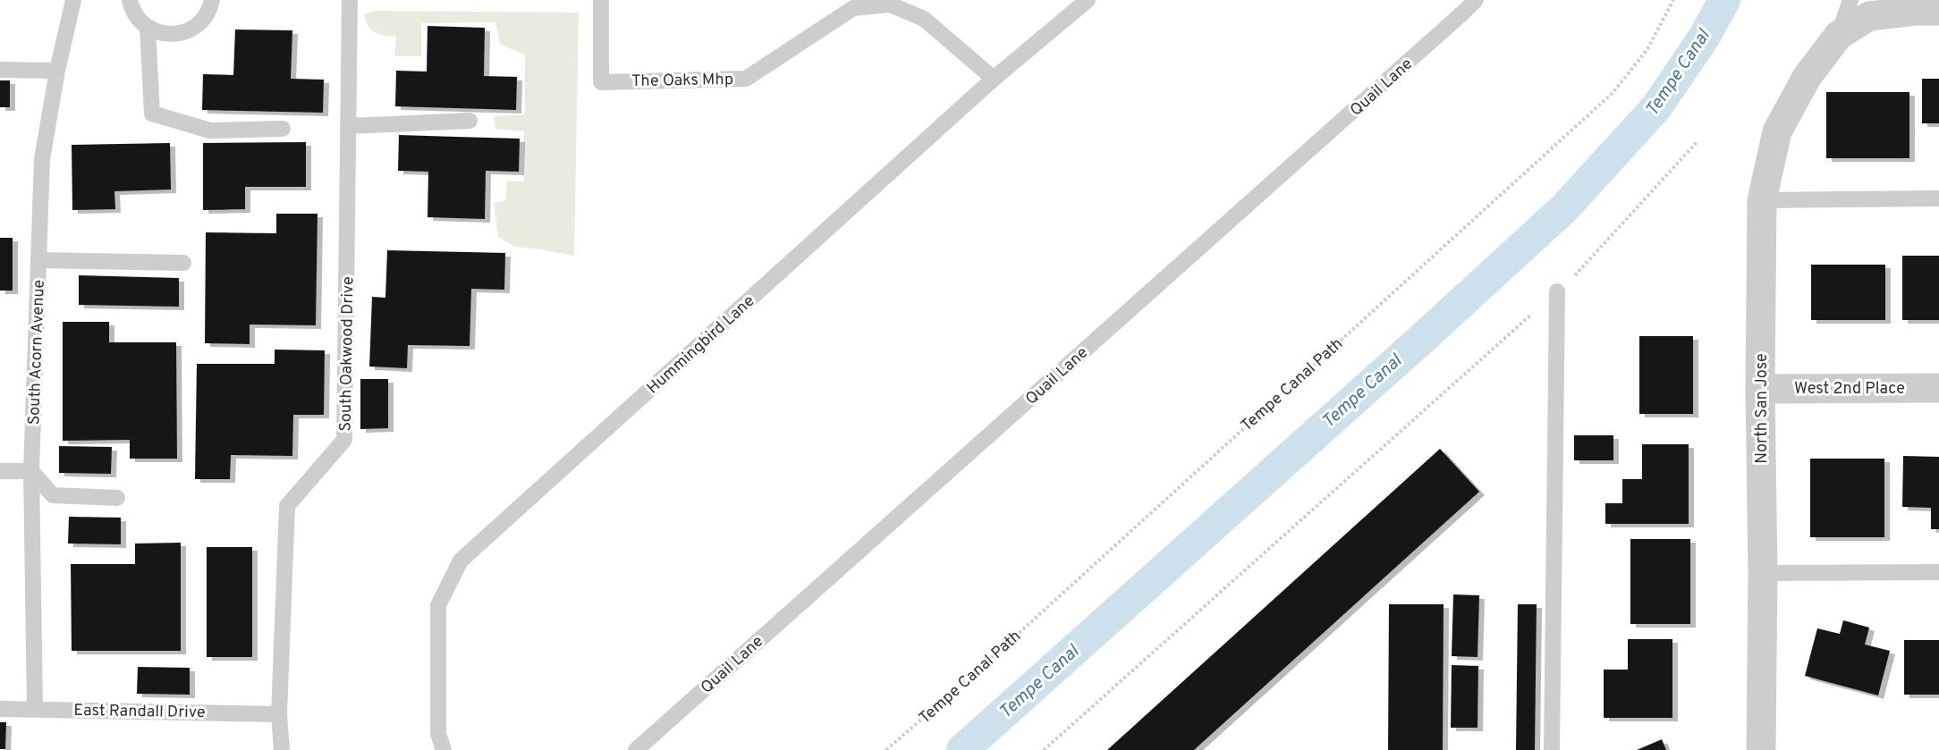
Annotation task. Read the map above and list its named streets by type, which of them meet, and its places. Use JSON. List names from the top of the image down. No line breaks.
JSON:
{"streets":{"street":["West 2nd Place","North San Jose"],"lane":["The Oaks Mhp","Quail Lane","Hummingbird Lane","South Acorn Avenue","South Oakwood Drive","East Randall Drive"],"path":["Tempe Canal Path"]},"crossings":[["The Oaks Mhp","Hummingbird Lane"],["South Acorn Avenue","East Randall Drive"],["South Oakwood Drive","East Randall Drive"],["West 2nd Place","North San Jose"]],"water":["Tempe Canal"]}
